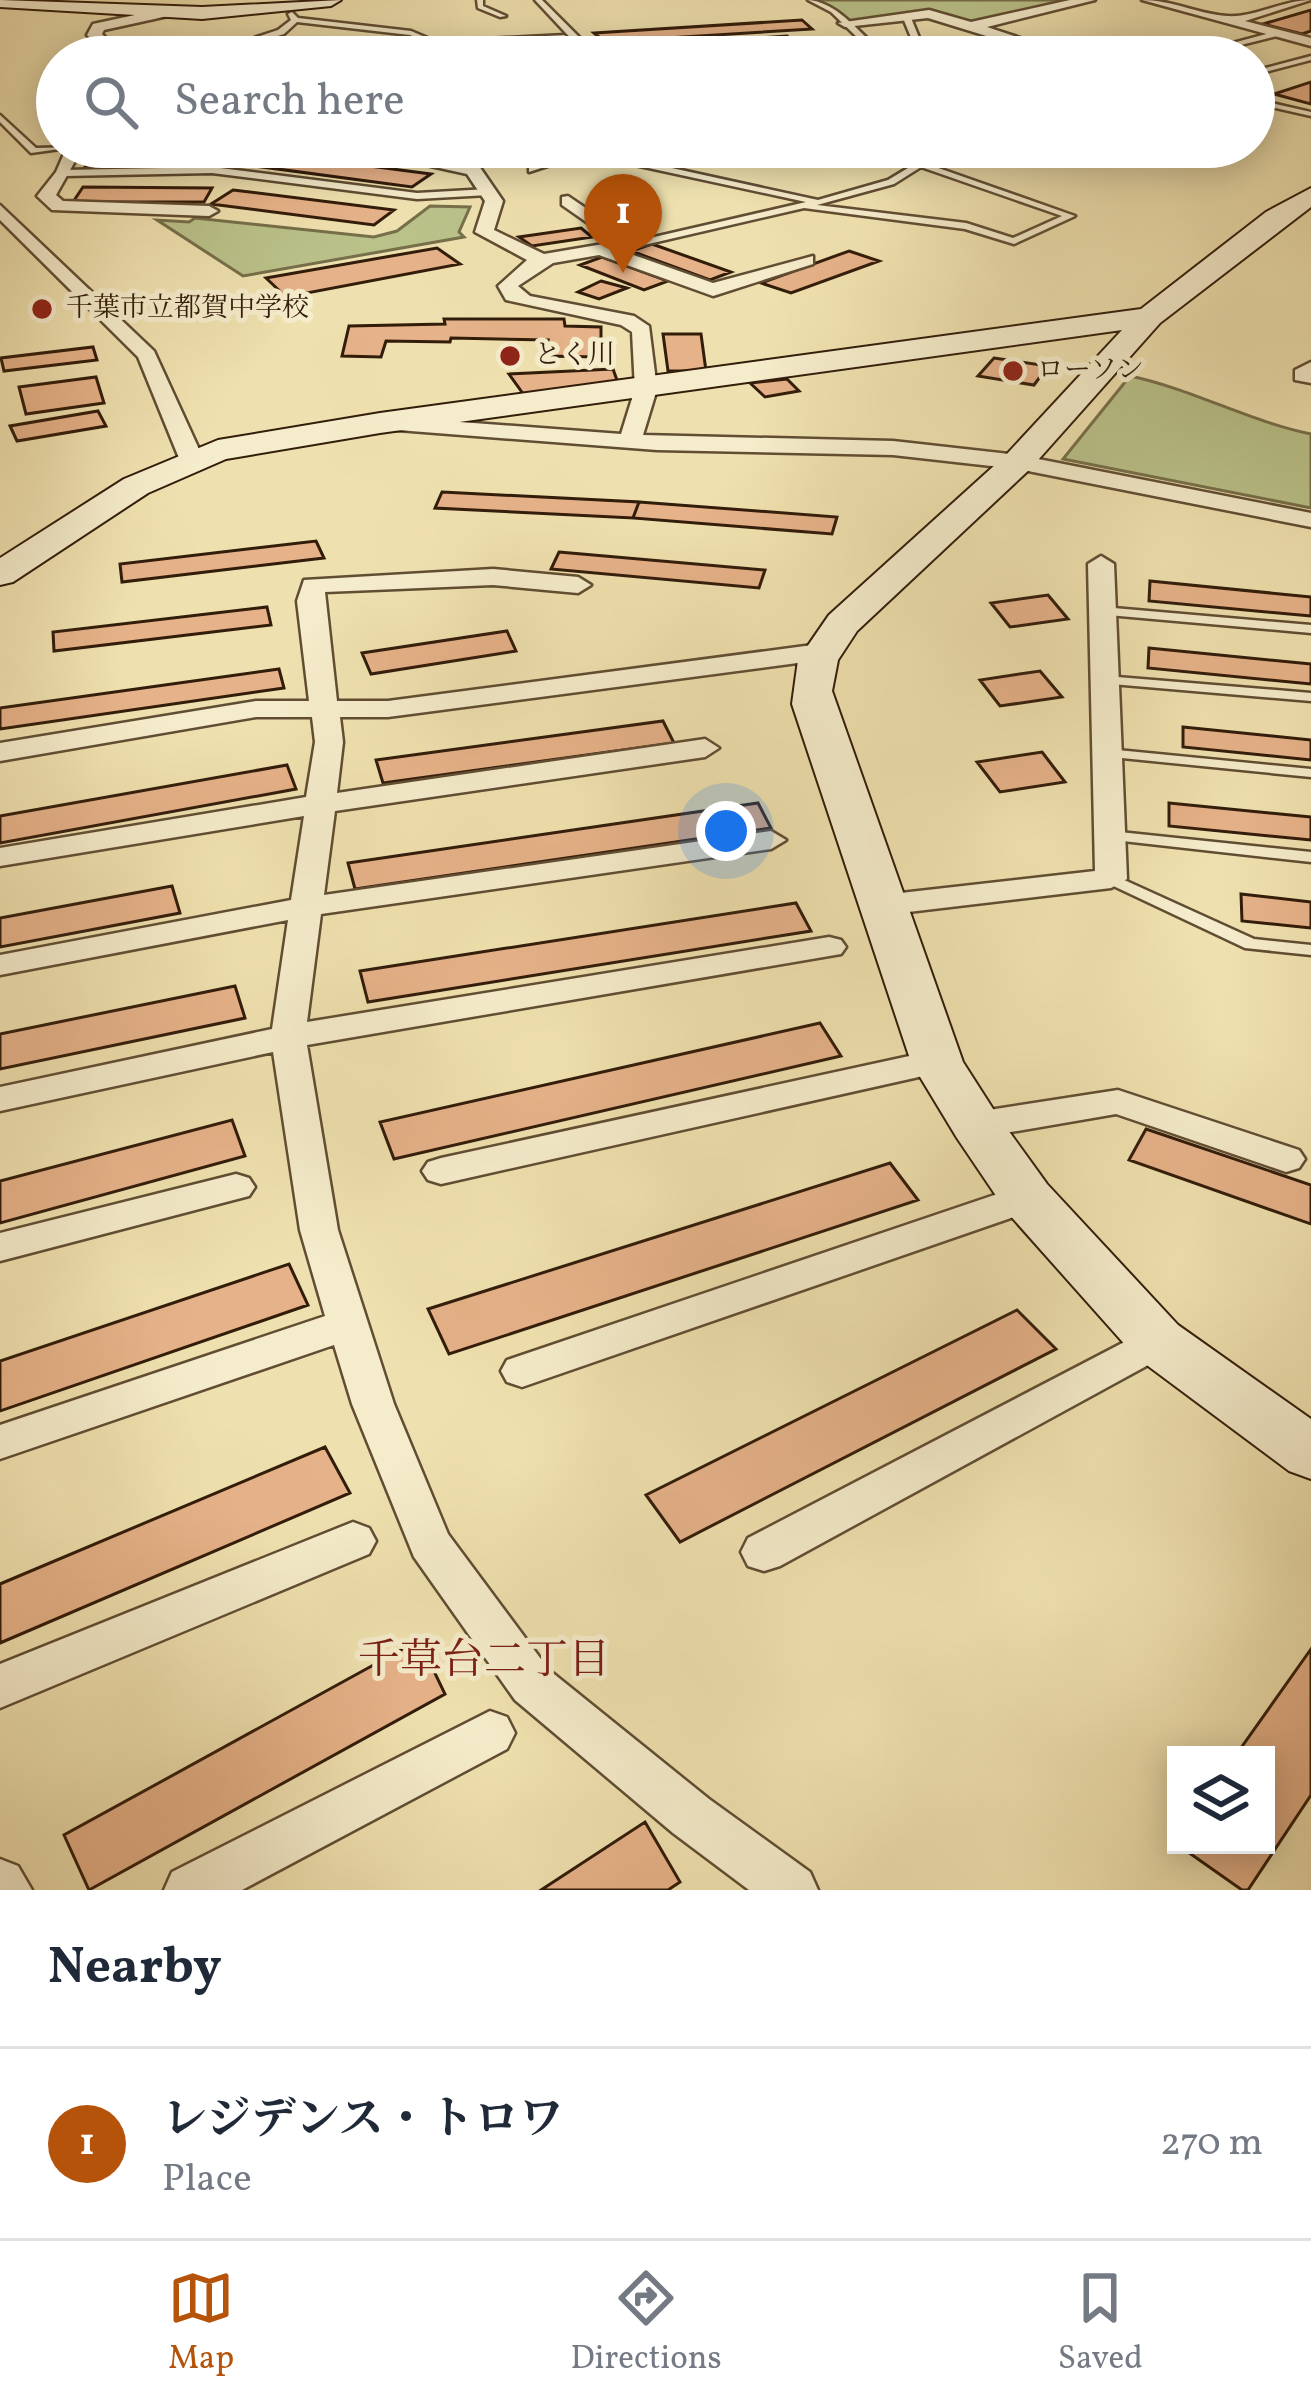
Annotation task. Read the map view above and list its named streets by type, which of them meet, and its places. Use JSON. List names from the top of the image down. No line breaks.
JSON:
{"districts":["千草台二丁目"],"places":["千葉市立都賀中学校","とく川","ローソン"],"page":{"search":"Search here","pins":"1","heading":"Nearby","list":[{"mark":"1","name":"レジデンス・トロワ","note":"Place","value":"270 m"}],"nav":["Map","Directions","Saved"]}}
